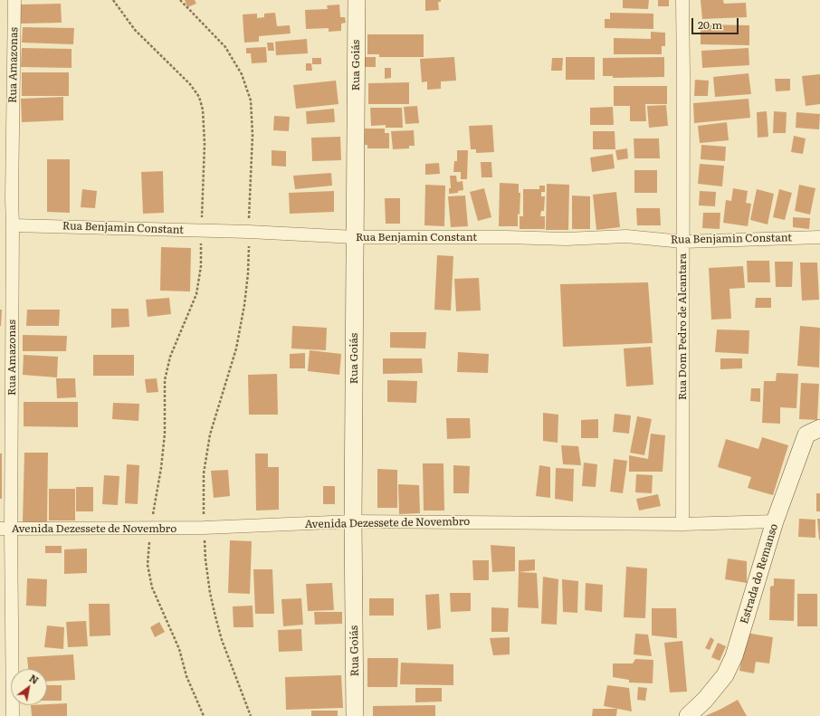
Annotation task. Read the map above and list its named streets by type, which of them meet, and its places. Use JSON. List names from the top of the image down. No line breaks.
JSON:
{"streets":{"street":["Rua Amazonas","Rua Goiás","Rua Benjamin Constant","Rua Dom Pedro de Alcantara","Avenida Dezessete de Novembro","Estrada do Remanso"]},"crossings":[["Rua Amazonas","Rua Benjamin Constant"],["Rua Amazonas","Avenida Dezessete de Novembro"],["Rua Goiás","Rua Benjamin Constant"],["Rua Goiás","Avenida Dezessete de Novembro"],["Rua Benjamin Constant","Rua Dom Pedro de Alcantara"],["Rua Dom Pedro de Alcantara","Avenida Dezessete de Novembro"],["Avenida Dezessete de Novembro","Estrada do Remanso"]],"scale_bar":"20 m","north":"top right"}
